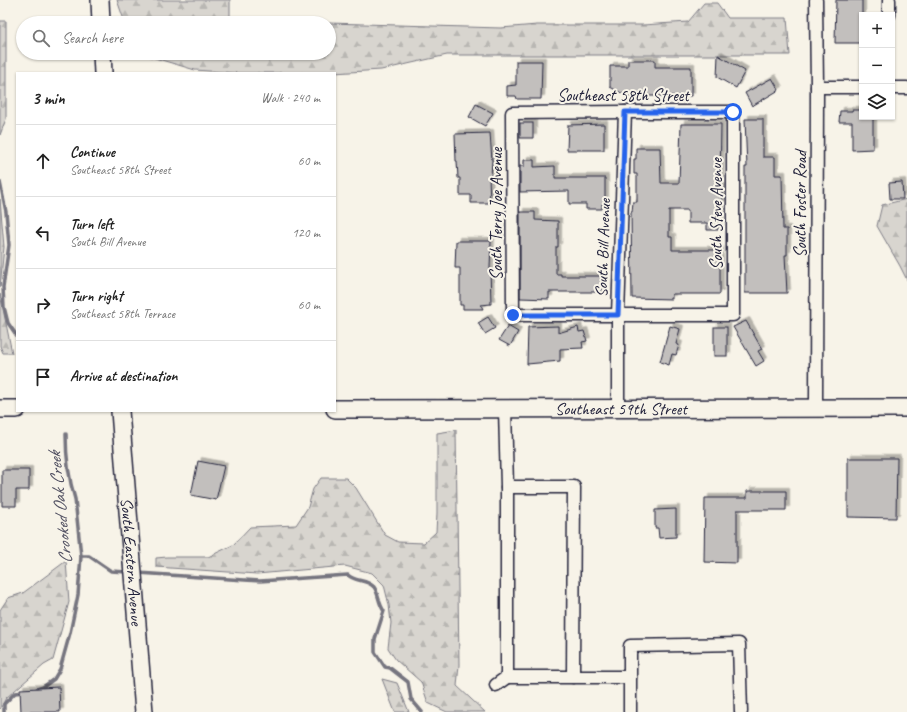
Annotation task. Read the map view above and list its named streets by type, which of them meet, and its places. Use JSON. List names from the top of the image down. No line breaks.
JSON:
{"streets":{"main road":["Southeast 59th Street","South Eastern Avenue"],"street":["Southeast 58th Street","South Foster Road","South Terry Joe Avenue","South Steve Avenue","South Bill Avenue"]},"crossings":[["Southeast 58th Street","South Terry Joe Avenue"],["Southeast 58th Street","South Steve Avenue"],["Southeast 58th Street","South Bill Avenue"],["South Foster Road","Southeast 59th Street"],["South Terry Joe Avenue","South Steve Avenue"],["South Terry Joe Avenue","South Bill Avenue"],["South Steve Avenue","South Bill Avenue"],["South Bill Avenue","Southeast 59th Street"]],"water":["Crooked Oak Creek"],"page":{"map_buttons":["+","−"],"search":"Search here","heading":["3 min","Walk · 240 m"],"list":[["Continue","Southeast 58th Street","60 m"],["Turn left","South Bill Avenue","120 m"],["Turn right","Southeast 58th Terrace","60 m"],"Arrive at destination"]}}
